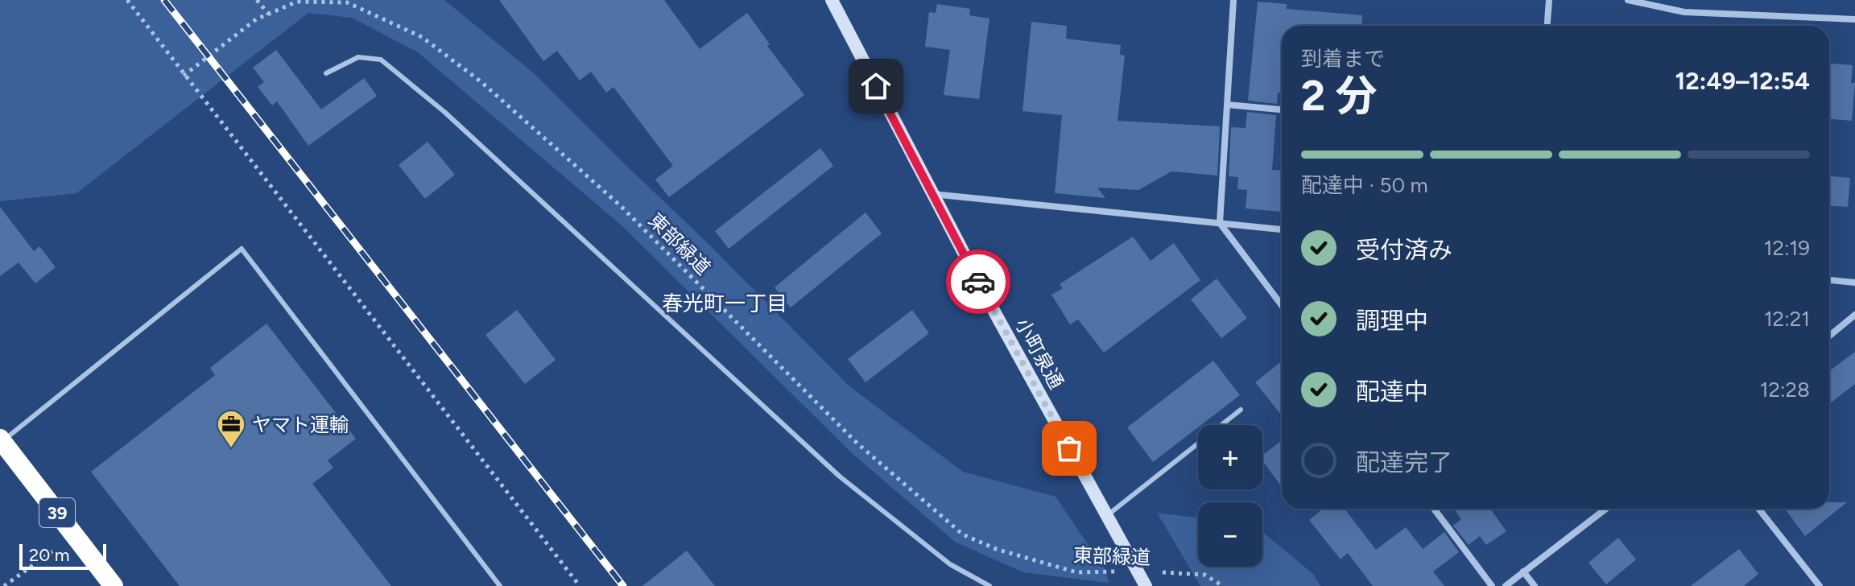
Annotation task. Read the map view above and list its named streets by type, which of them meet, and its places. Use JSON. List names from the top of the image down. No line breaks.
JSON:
{"streets":{"highway":["39"],"street":["小町泉通"],"path":["東部緑道"]},"crossings":[["東部緑道","小町泉通"]],"districts":["春光町一丁目"],"places":{"office":["ヤマト運輸"]},"scale_bar":"20 m","page":{"heading":["2 分","到着まで","12:49–12:54"],"bar":"配達中 · 50 m","list":[["受付済み","12:19"],["調理中","12:21"],["配達中","12:28"],"配達完了"],"map_buttons":["+","−"],"scale":"20 m"}}
